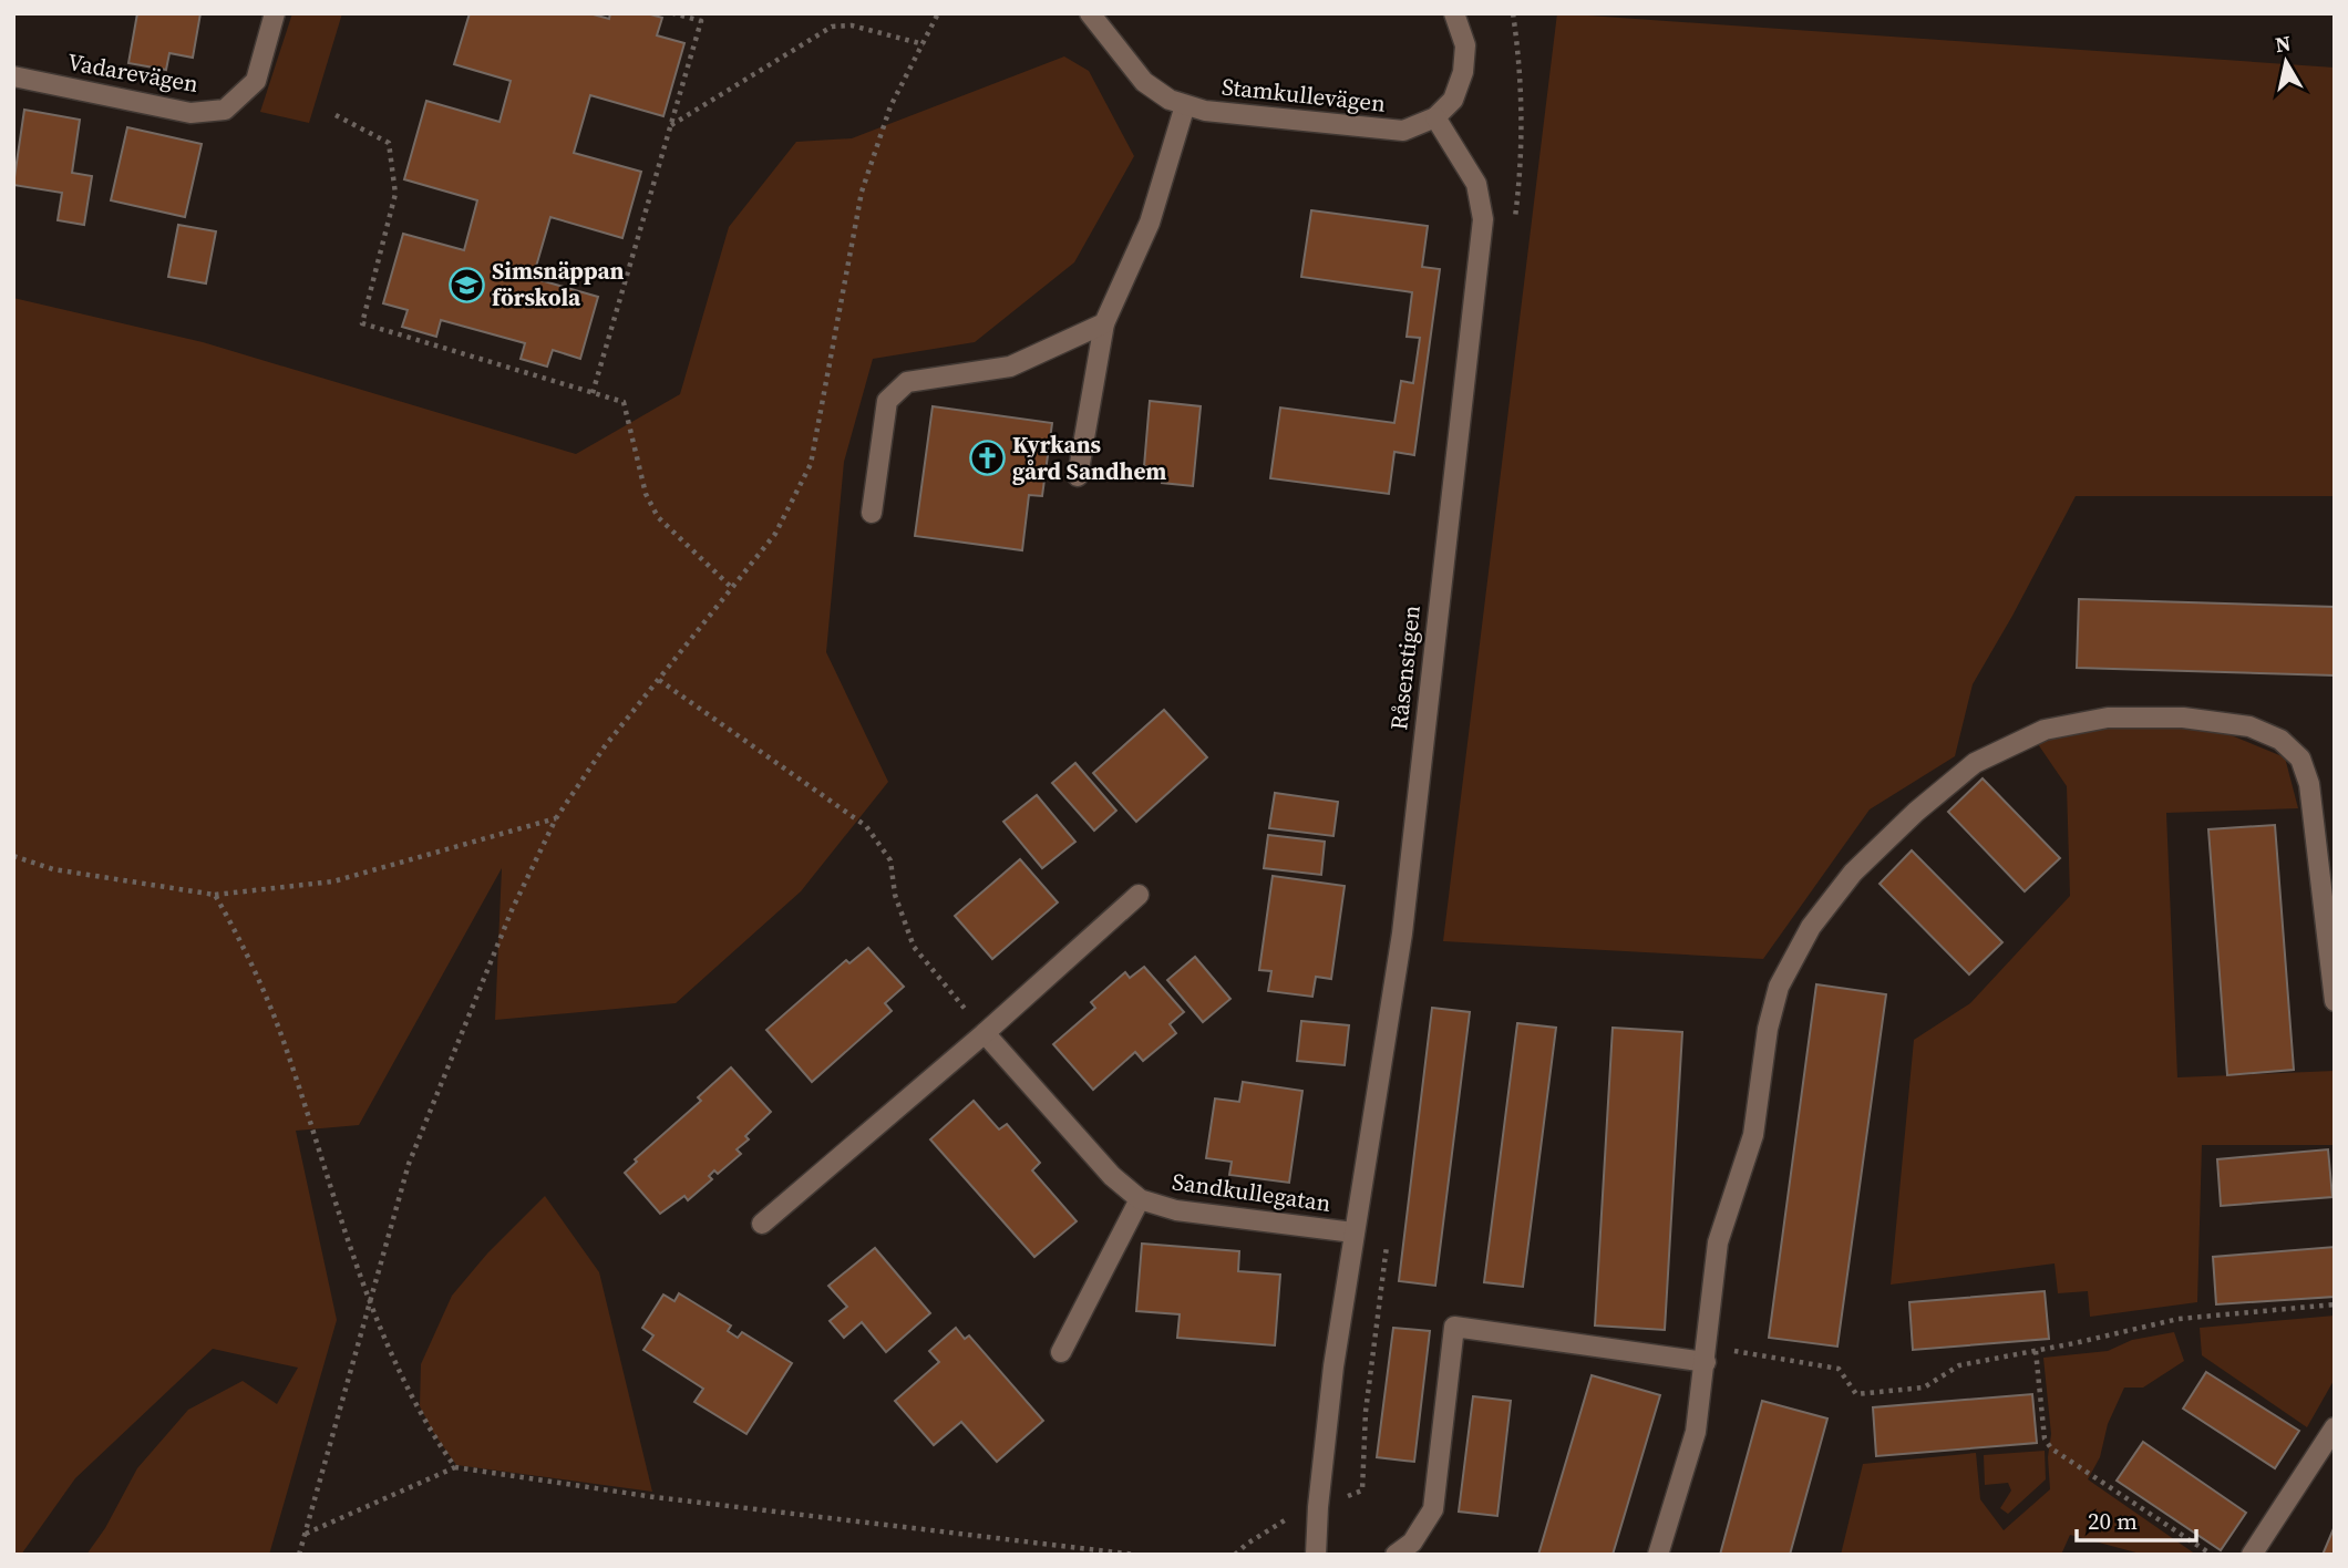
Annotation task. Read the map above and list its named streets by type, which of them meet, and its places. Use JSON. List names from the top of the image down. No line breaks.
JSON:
{"streets":{"street":["Vadarevägen","Stamkullevägen","Råsenstigen","Sandkullegatan"]},"crossings":[["Stamkullevägen","Råsenstigen"],["Råsenstigen","Sandkullegatan"]],"places":{"school or university":["Simsnäppan förskola"],"church":["Kyrkans gård Sandhem"]},"scale_bar":"20 m","north":"top"}
